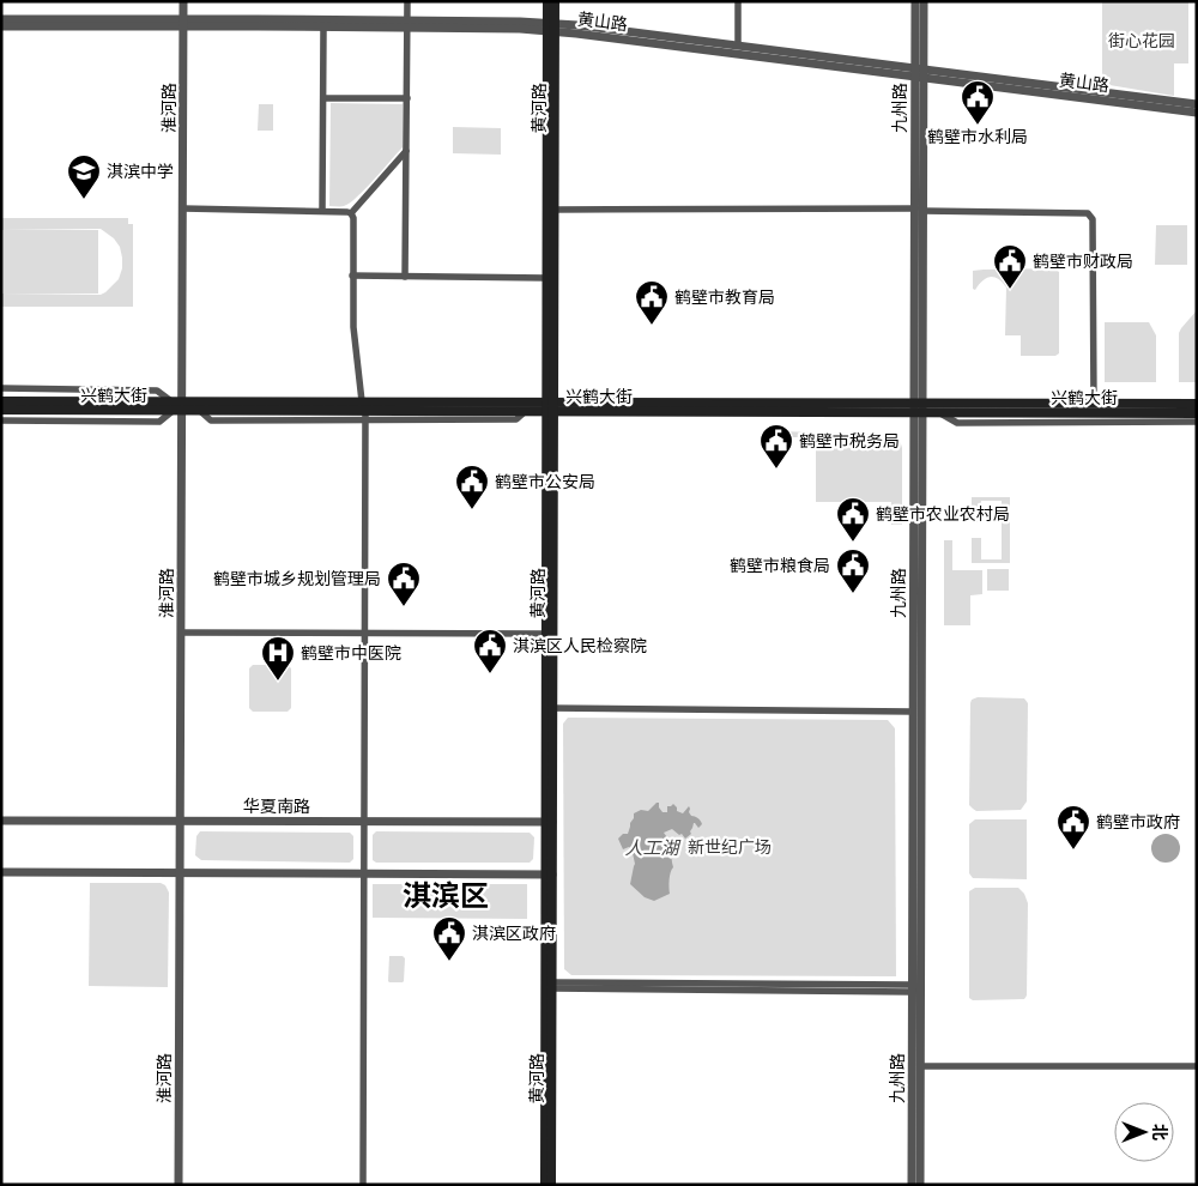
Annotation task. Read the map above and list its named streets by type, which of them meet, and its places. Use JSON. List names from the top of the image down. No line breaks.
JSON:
{"streets":{"main road":["黄河路","兴鹤大街"],"street":["黄山路","淮河路","九州路","华夏南路"]},"crossings":[["黄山路","淮河路"],["黄山路","黄河路"],["黄山路","九州路"],["淮河路","兴鹤大街"],["淮河路","华夏南路"],["黄河路","兴鹤大街"],["黄河路","华夏南路"],["九州路","兴鹤大街"]],"districts":["淇滨区"],"water":["人工湖"],"parks":["街心花园","新世纪广场"],"places":{"public building":["鹤壁市水利局","鹤壁市财政局","鹤壁市教育局","鹤壁市税务局","鹤壁市公安局","鹤壁市农业农村局","鹤壁市粮食局","鹤壁市城乡规划管理局","淇滨区人民检察院","鹤壁市政府","淇滨区政府"],"school or university":["淇滨中学"],"hospital":["鹤壁市中医院"]},"north":"right"}
